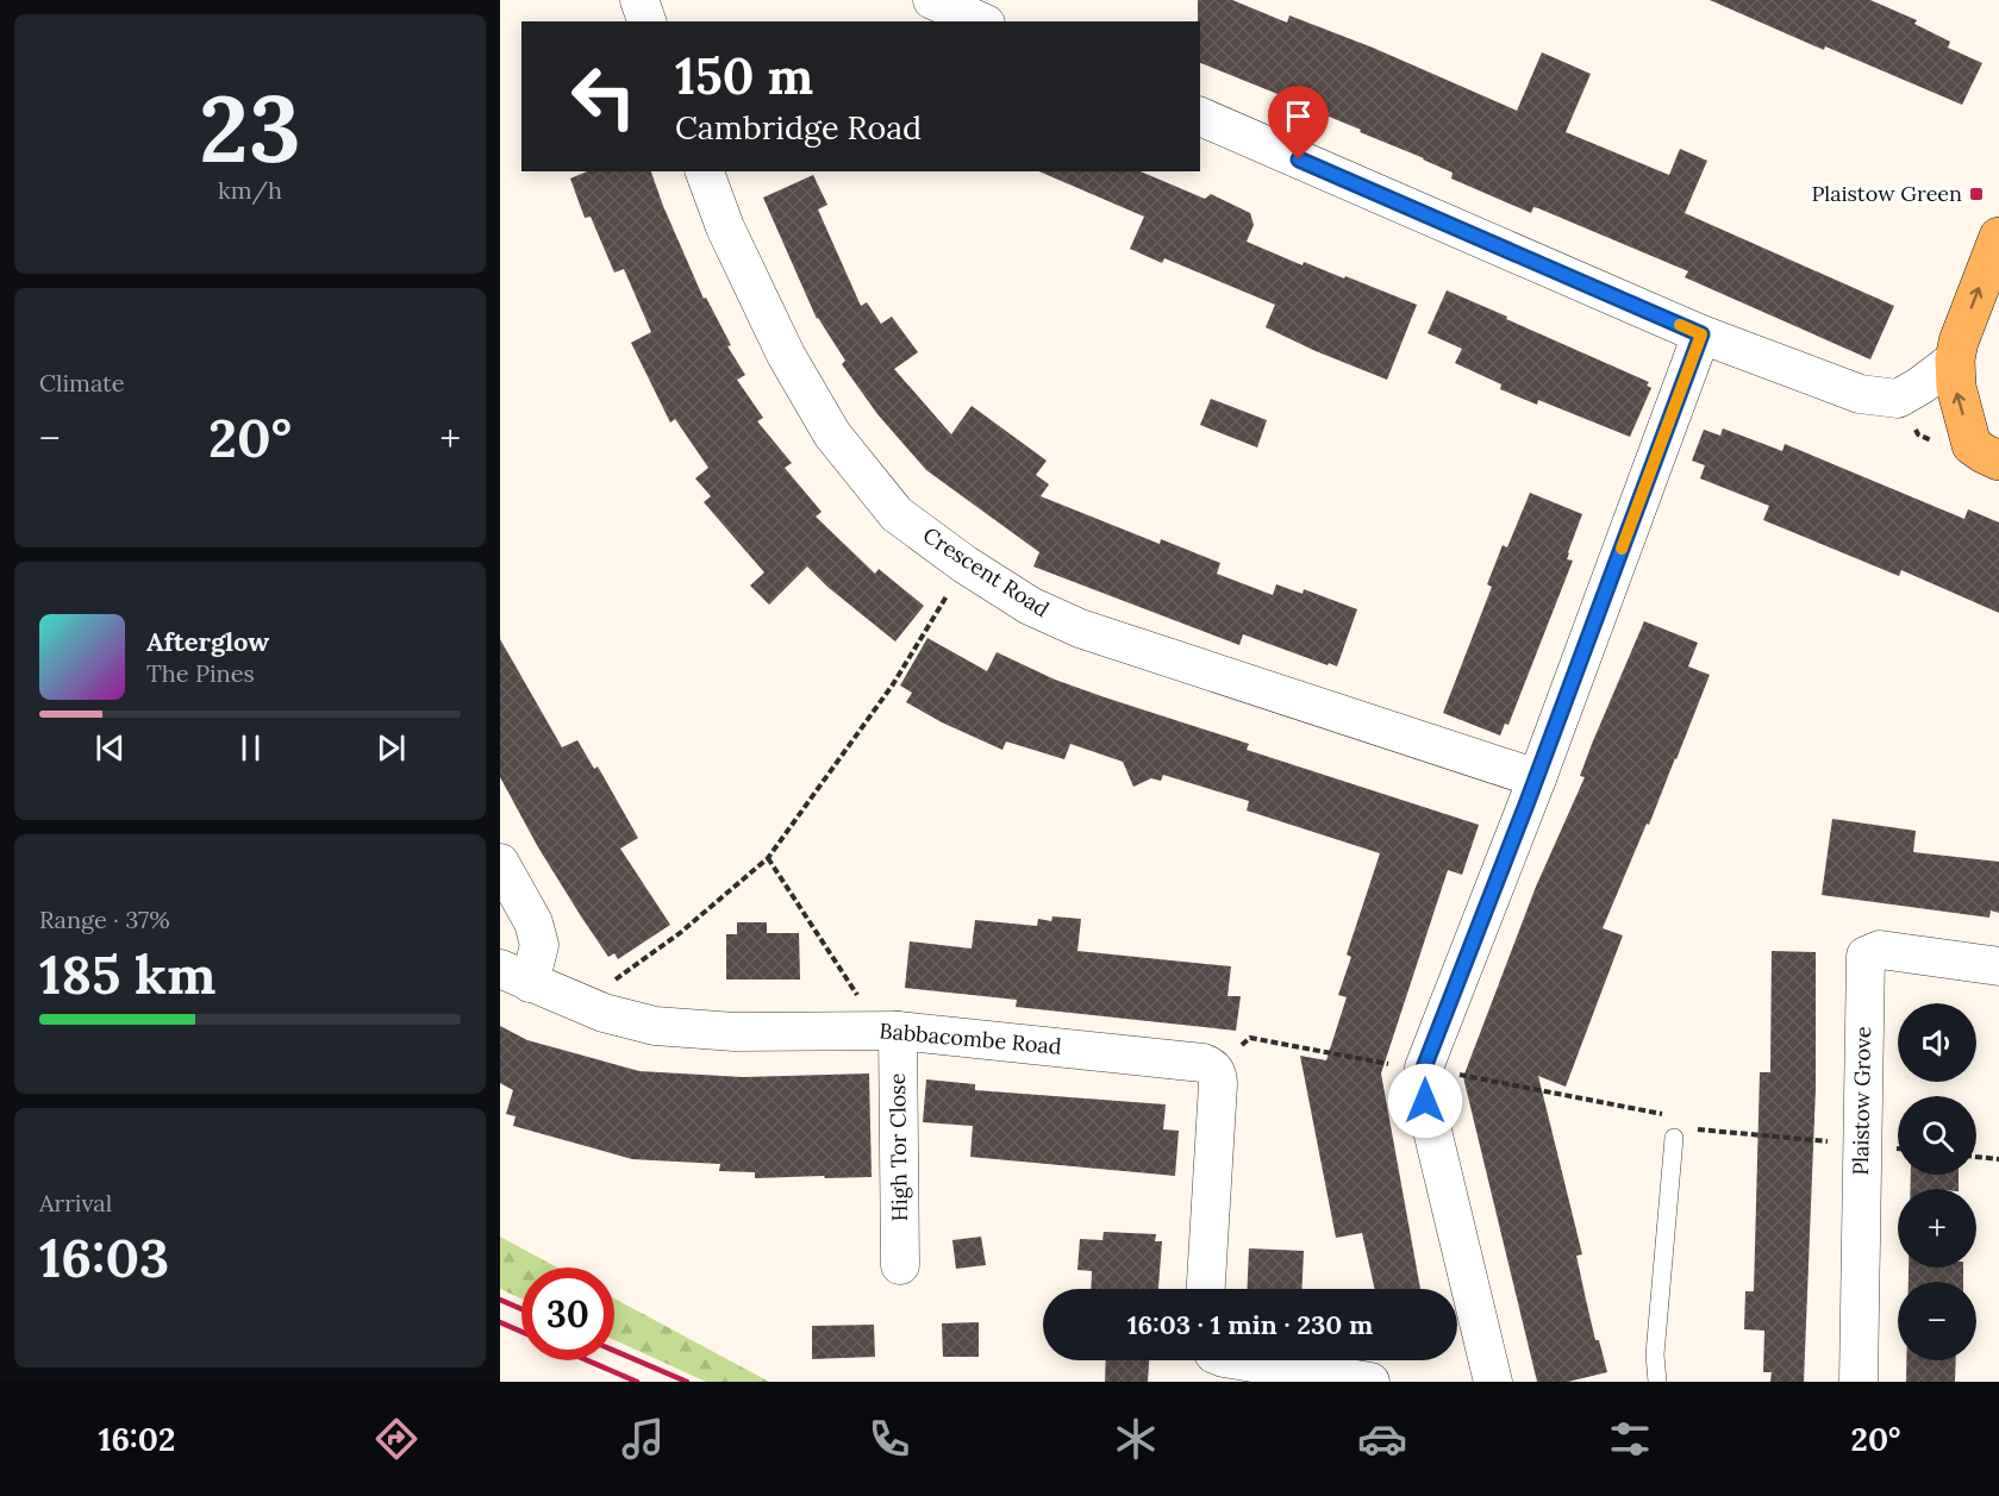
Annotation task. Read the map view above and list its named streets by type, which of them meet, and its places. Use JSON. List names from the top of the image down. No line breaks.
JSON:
{"streets":{"street":["Crescent Road","Babbacombe Road","Plaistow Grove","High Tor Close"]},"crossings":[["Babbacombe Road","High Tor Close"]],"places":{"transit":["Plaistow Green"]},"page":{"tile":[["23","km/h"],"Climate",["Range · 37%","185 km"],["Arrival","16:03"]],"turn":["150 m","Cambridge Road"],"heat":["−","20°","+"],"song":["Afterglow","The Pines"],"map_buttons":["+","−"],"limit":"30","trip":"16:03 · 1 min · 230 m","tabs":["16:02","20°"]}}
